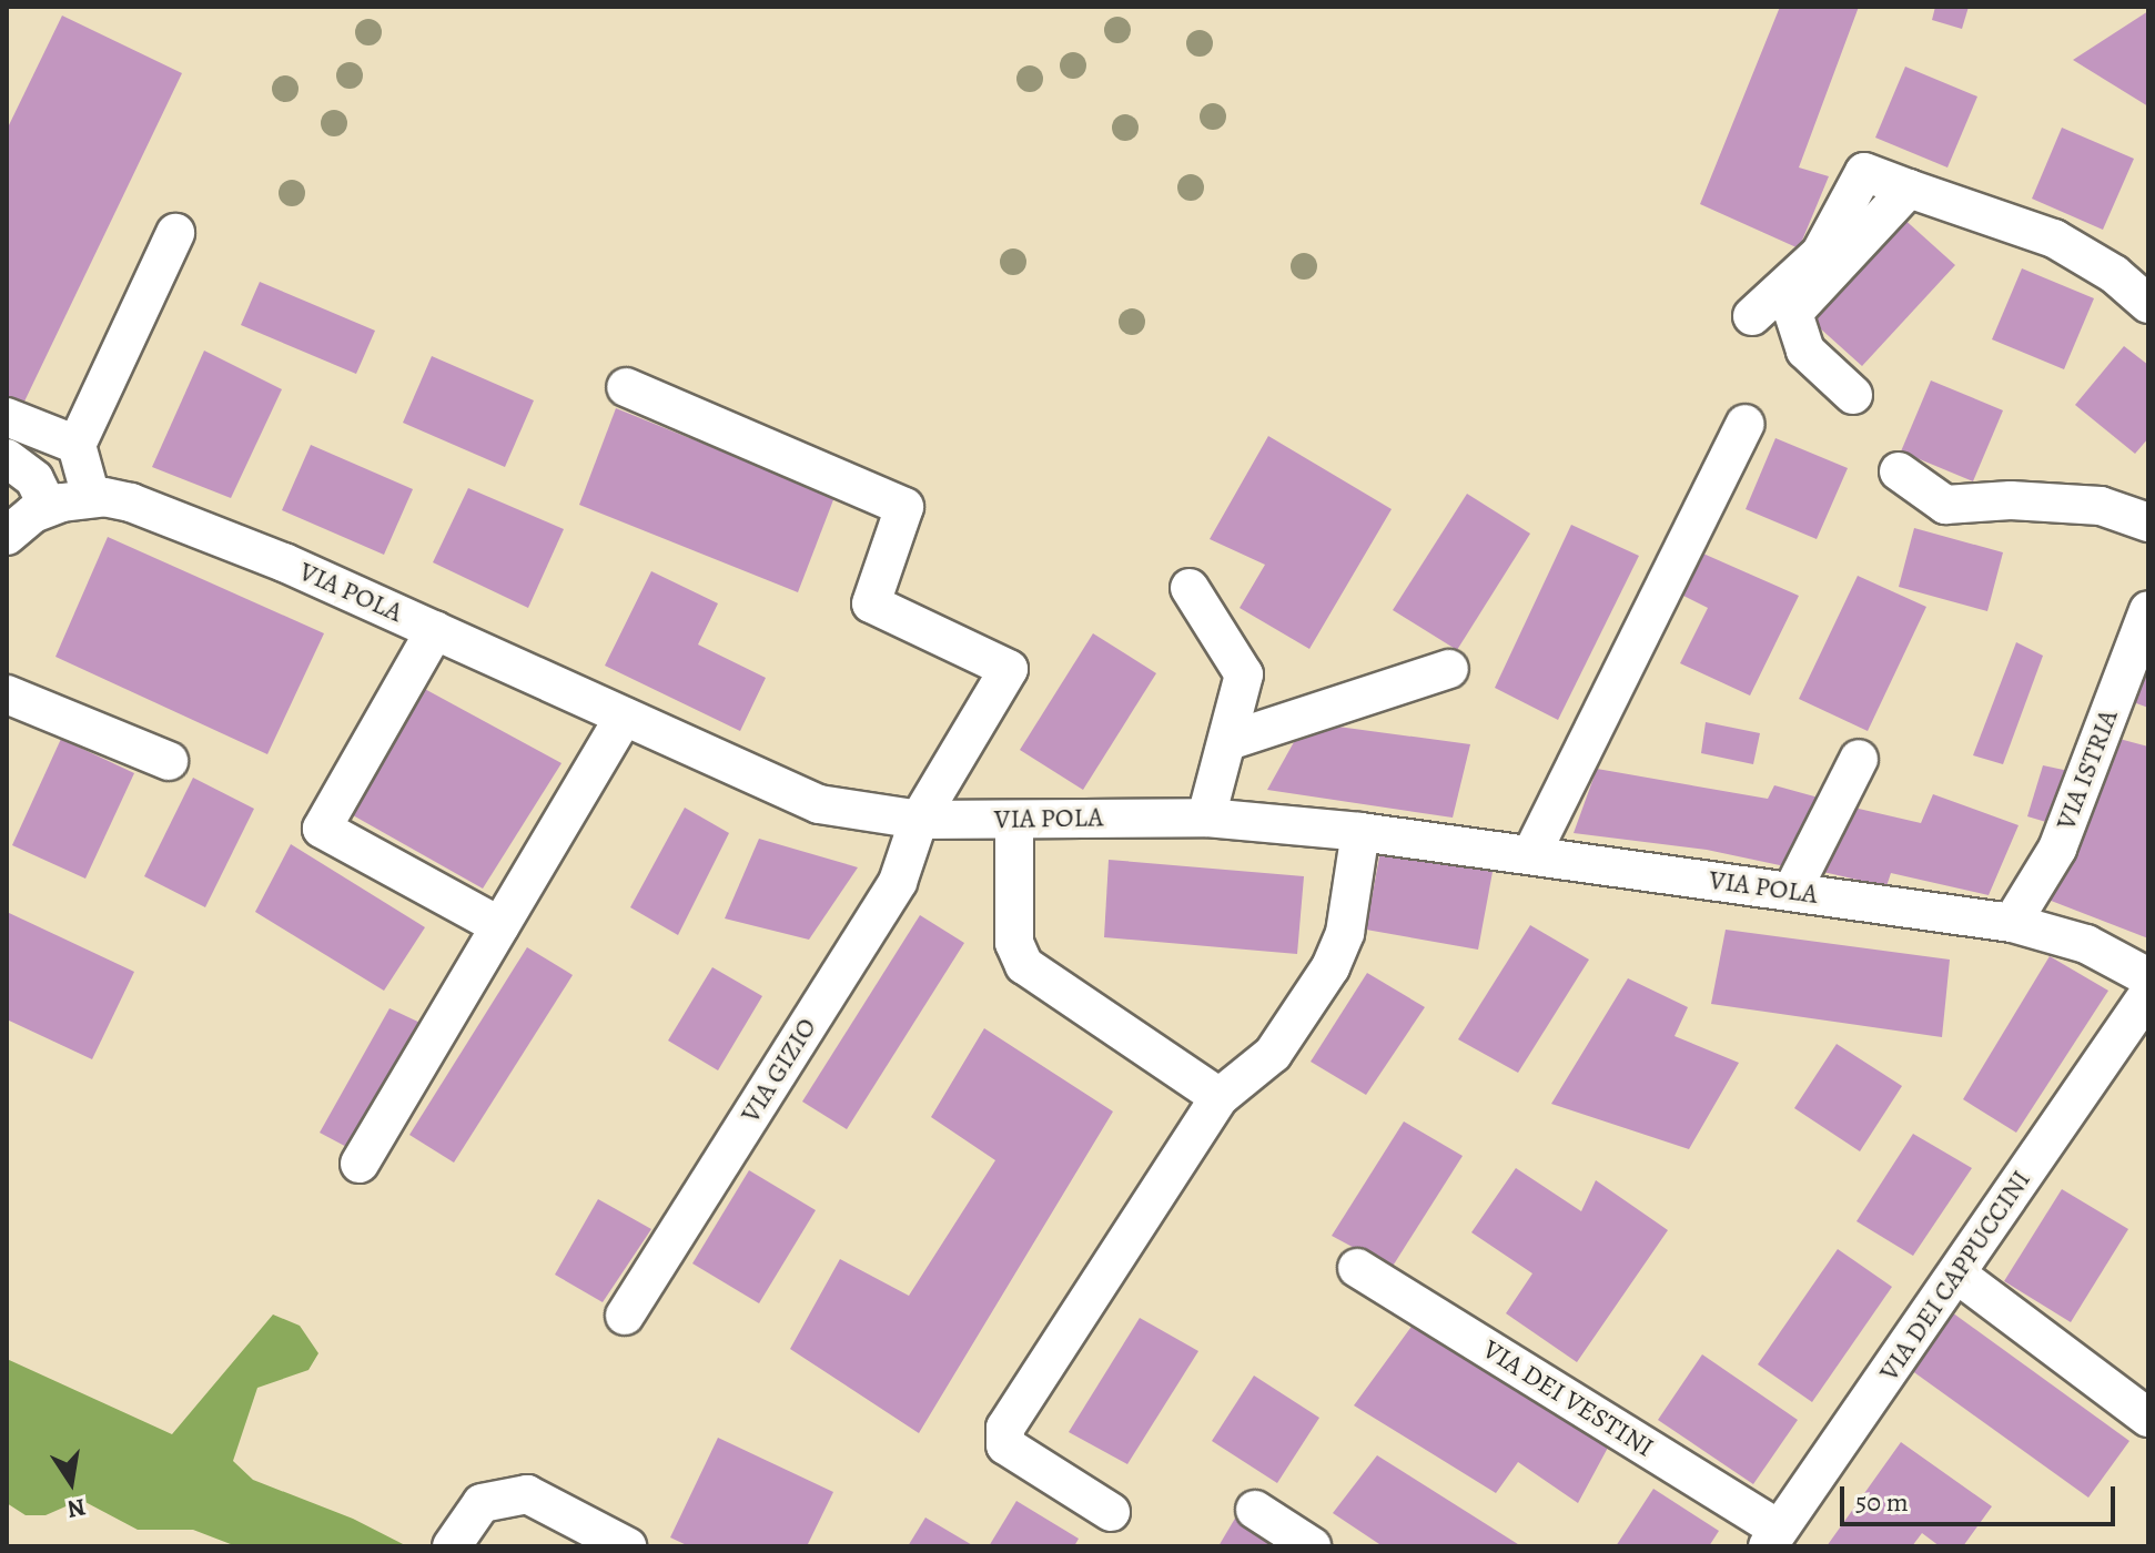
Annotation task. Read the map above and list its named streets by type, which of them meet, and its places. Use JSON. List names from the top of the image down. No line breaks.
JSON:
{"streets":{"street":["VIA POLA","VIA ISTRIA","VIA GIZIO","VIA DEI CAPPUCCINI","VIA DEI VESTINI"]},"crossings":[["VIA POLA","VIA ISTRIA"],["VIA POLA","VIA GIZIO"],["VIA POLA","VIA DEI CAPPUCCINI"],["VIA DEI CAPPUCCINI","VIA DEI VESTINI"]],"scale_bar":"50 m","north":"bottom"}
